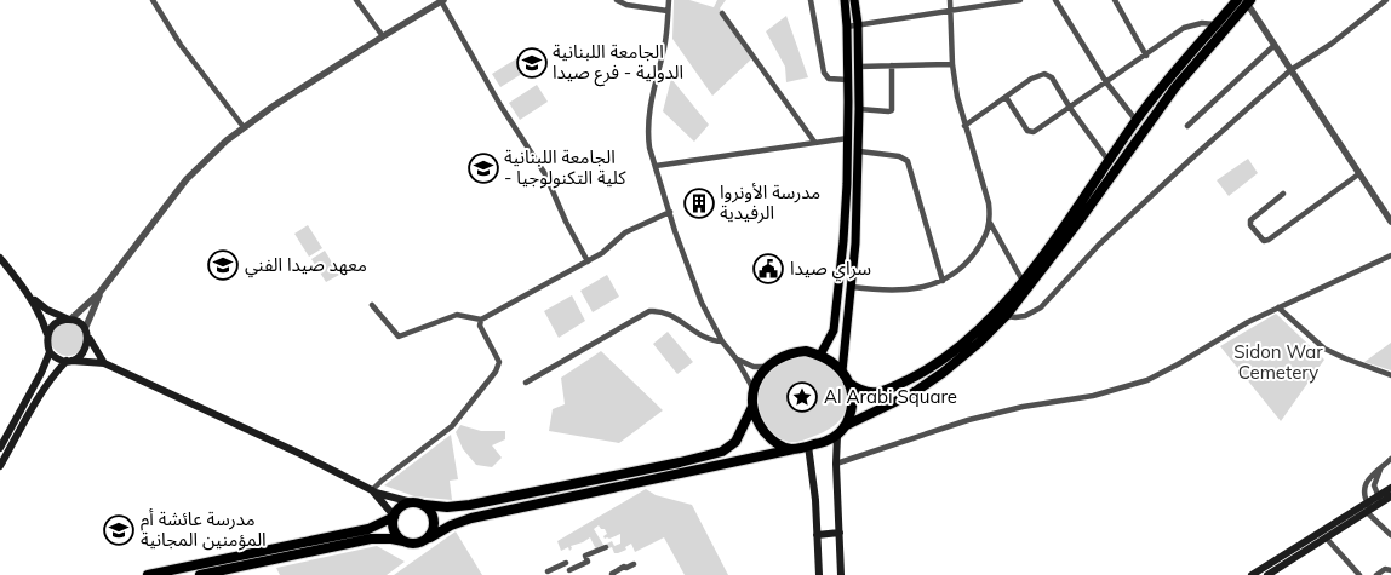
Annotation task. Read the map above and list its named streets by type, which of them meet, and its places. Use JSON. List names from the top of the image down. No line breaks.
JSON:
{"parks":["Sidon War Cemetery"],"places":{"school or university":["الجامعة اللبنانية الدولية - فرع صيدا","الجامعة اللبنانية - كلية التكنولوجيا","معهد صيدا الفني","مدرسة عائشة أم المؤمنين المجانية"],"building":["مدرسة الأونروا الرفيدية"],"public building":["سراي صيدا"],"place":["Al Arabi Square"]}}
